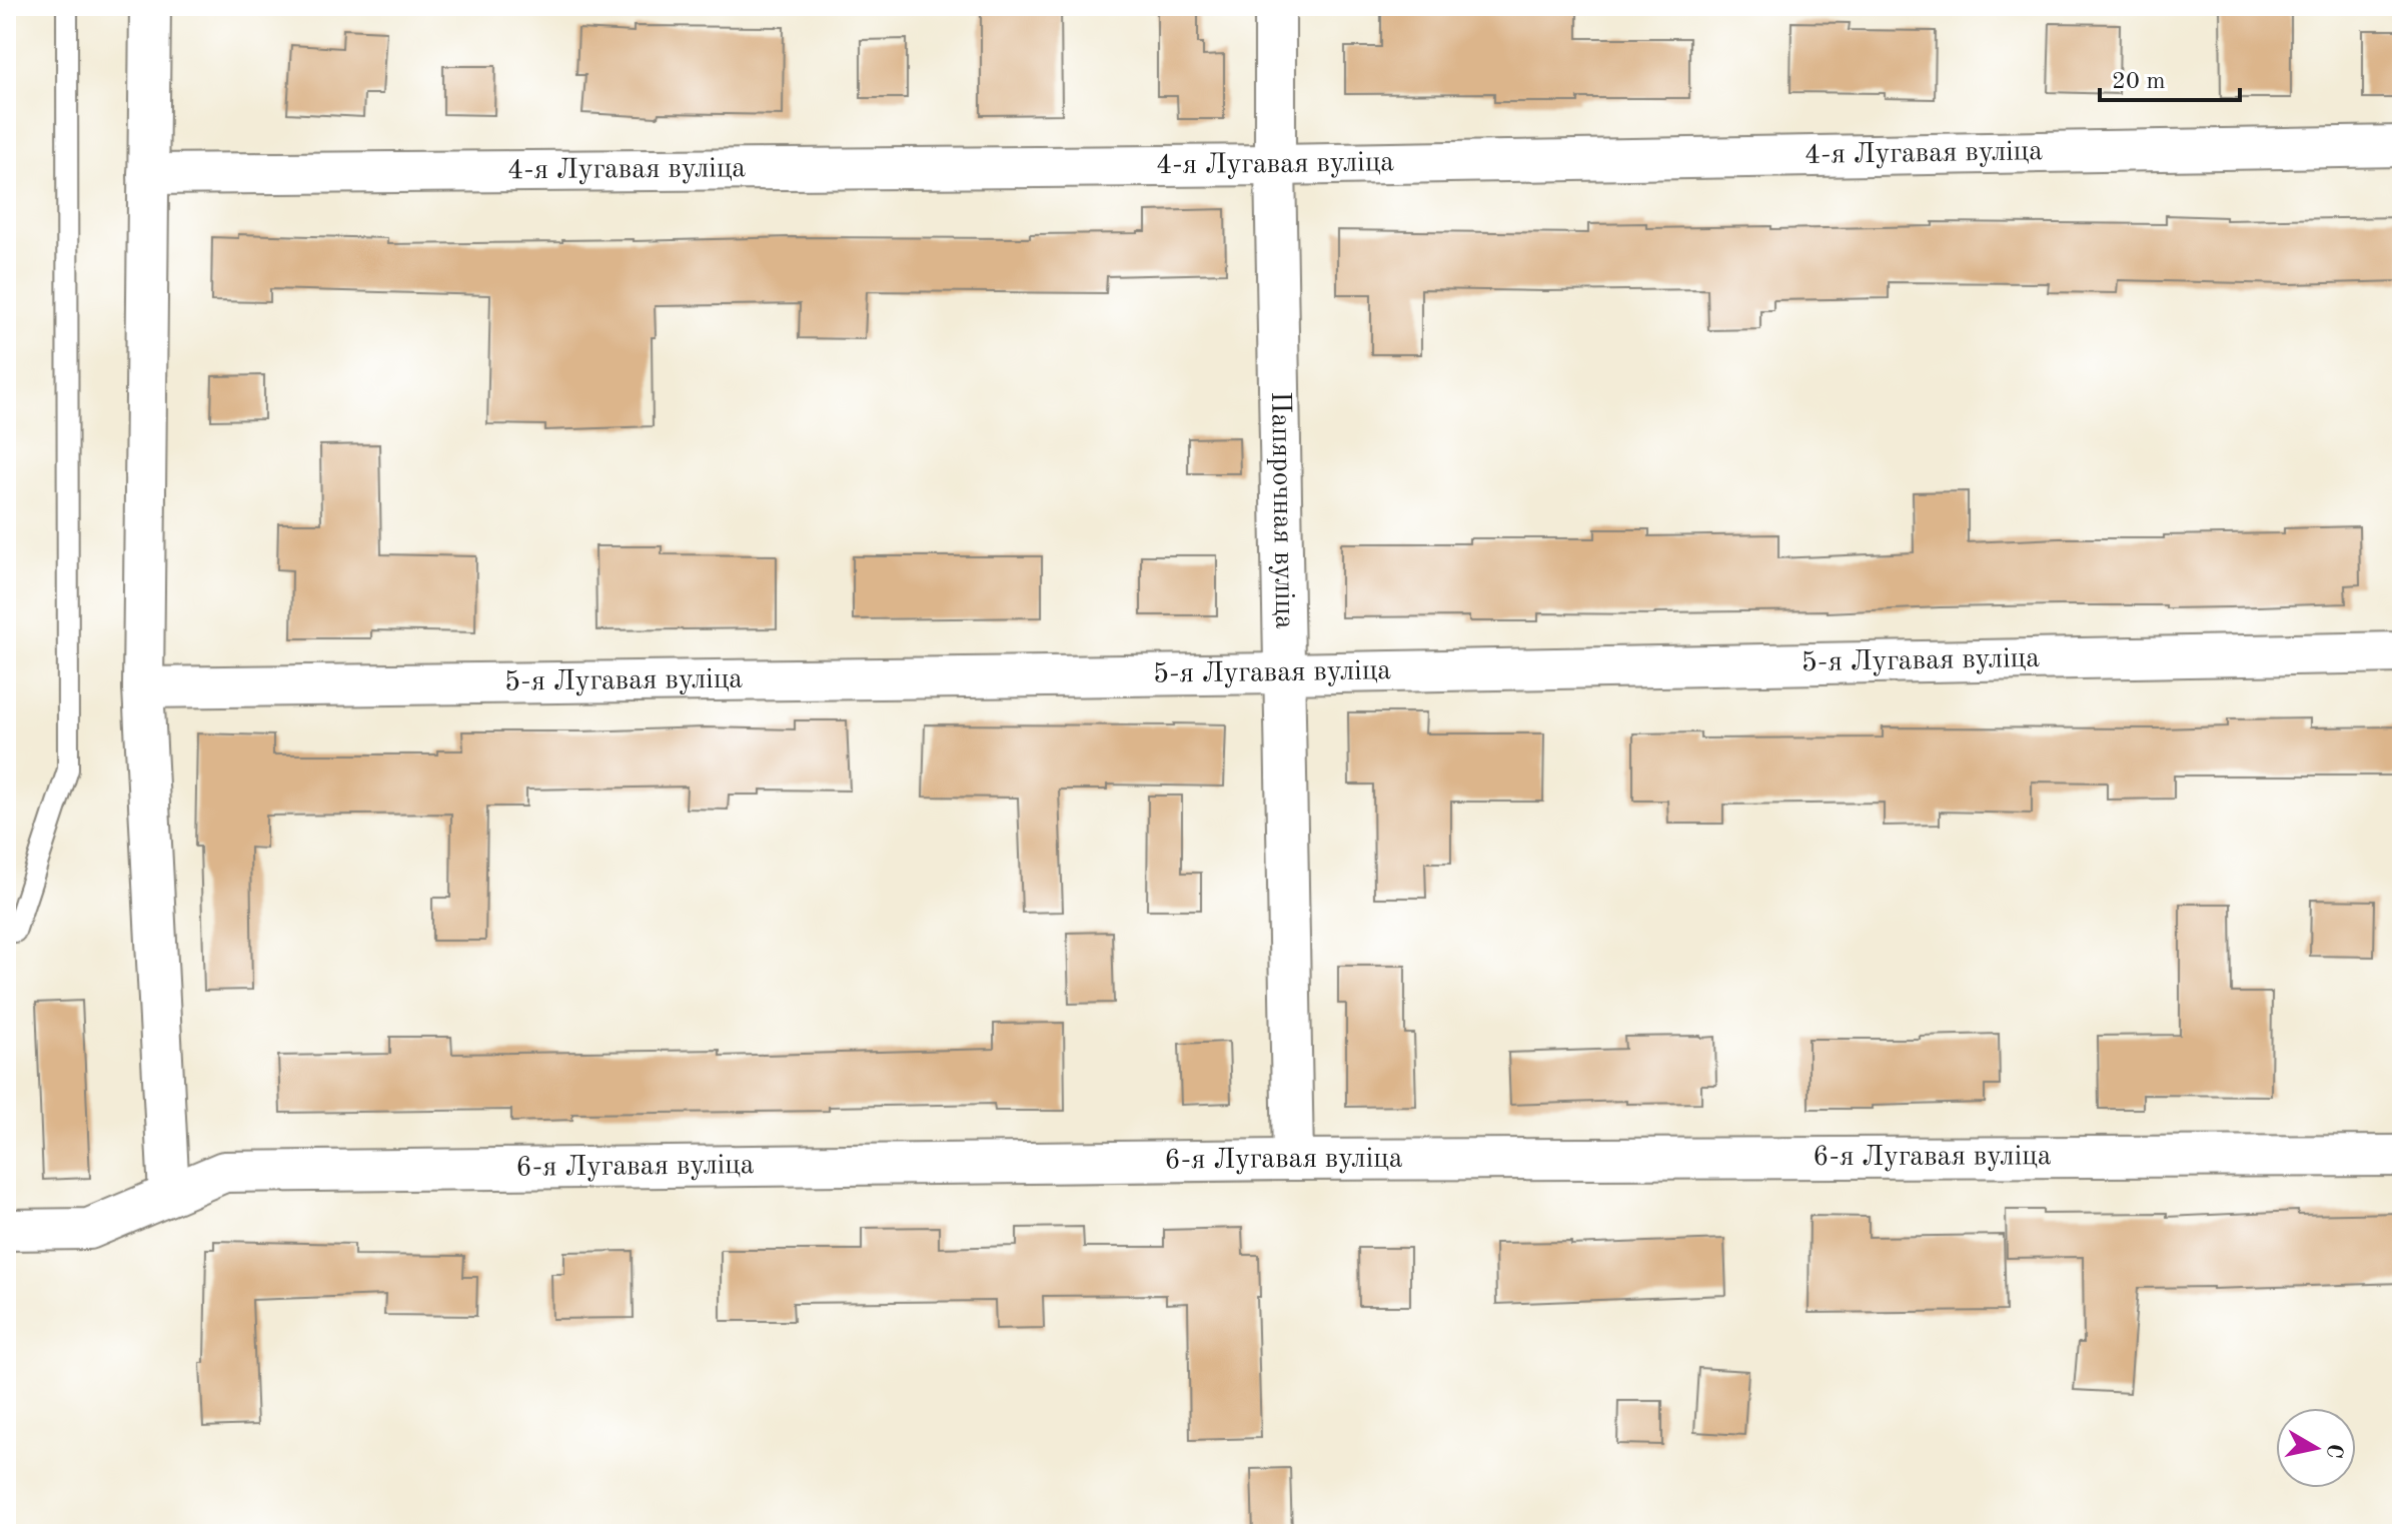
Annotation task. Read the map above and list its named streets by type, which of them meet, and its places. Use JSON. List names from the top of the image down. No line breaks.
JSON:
{"streets":{"street":["4-я Лугавая вуліца","Папярочная вуліца","5-я Лугавая вуліца","6-я Лугавая вуліца"]},"crossings":[["4-я Лугавая вуліца","Папярочная вуліца"],["Папярочная вуліца","5-я Лугавая вуліца"],["Папярочная вуліца","6-я Лугавая вуліца"]],"scale_bar":"20 m","north":"right"}
